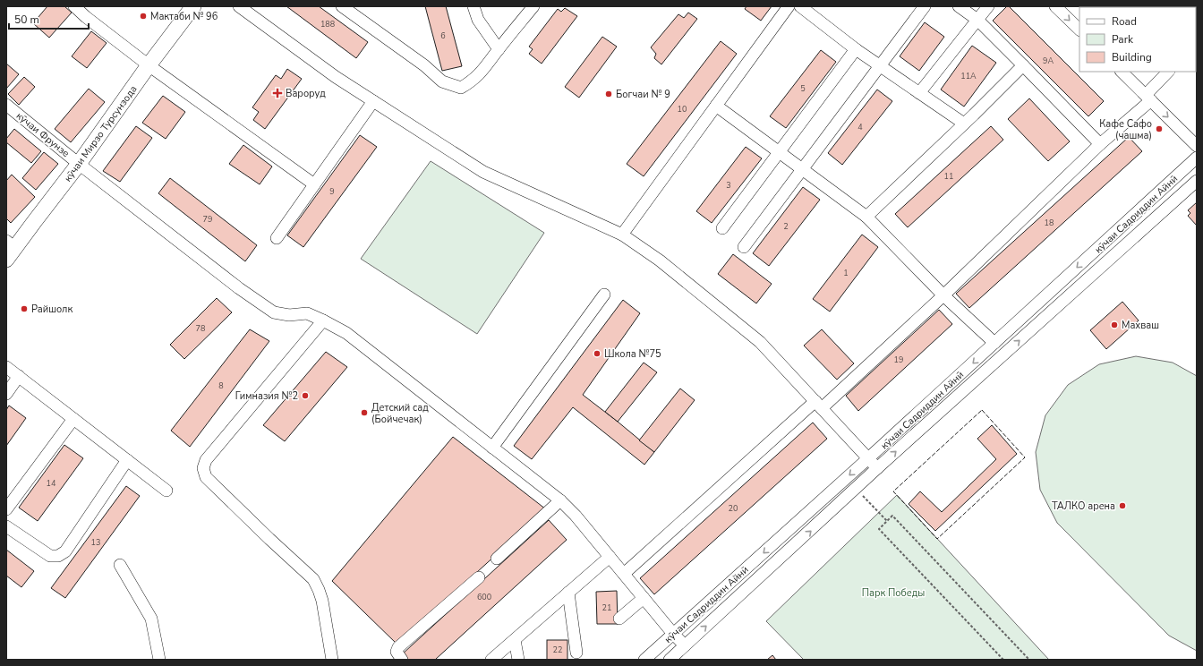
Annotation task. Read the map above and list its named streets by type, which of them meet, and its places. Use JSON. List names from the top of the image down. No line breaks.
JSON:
{"streets":{"main road":["кӯчаи Мирзо Турсунзода"],"street":["кӯчаи Фрунзе","кӯчаи Садриддин Айнӣ"]},"crossings":[["кӯчаи Мирзо Турсунзода","кӯчаи Фрунзе"],["кӯчаи Фрунзе","кӯчаи Садриддин Айнӣ"]],"parks":["Парк Победы"],"places":{"other":["Мактаби № 96","Богчаи № 9","Кафе Сафо (чашма)","Райшолк","Махваш","Школа №75","Гимназия №2","Детский сад (Бойчечак)","ТАЛКО арена"],"health":["Вароруд"]},"house_numbers":["188","6","9А","11А","5","10","4","11","3","9","79","18","2","1","78","19","8","14","20","13","600","21","22"],"legend":["Road","Park","Building"],"scale_bar":"50 m"}
